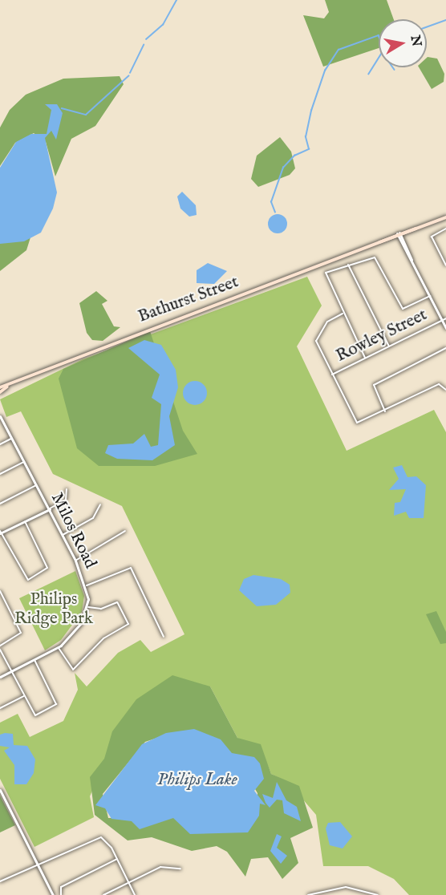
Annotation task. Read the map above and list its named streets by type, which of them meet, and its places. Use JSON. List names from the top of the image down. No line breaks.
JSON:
{"streets":{"main road":["Bathurst Street"],"street":["Rowley Street","Milos Road"]},"water":["Philips Lake"],"parks":["Philips Ridge Park"],"north":"right"}
